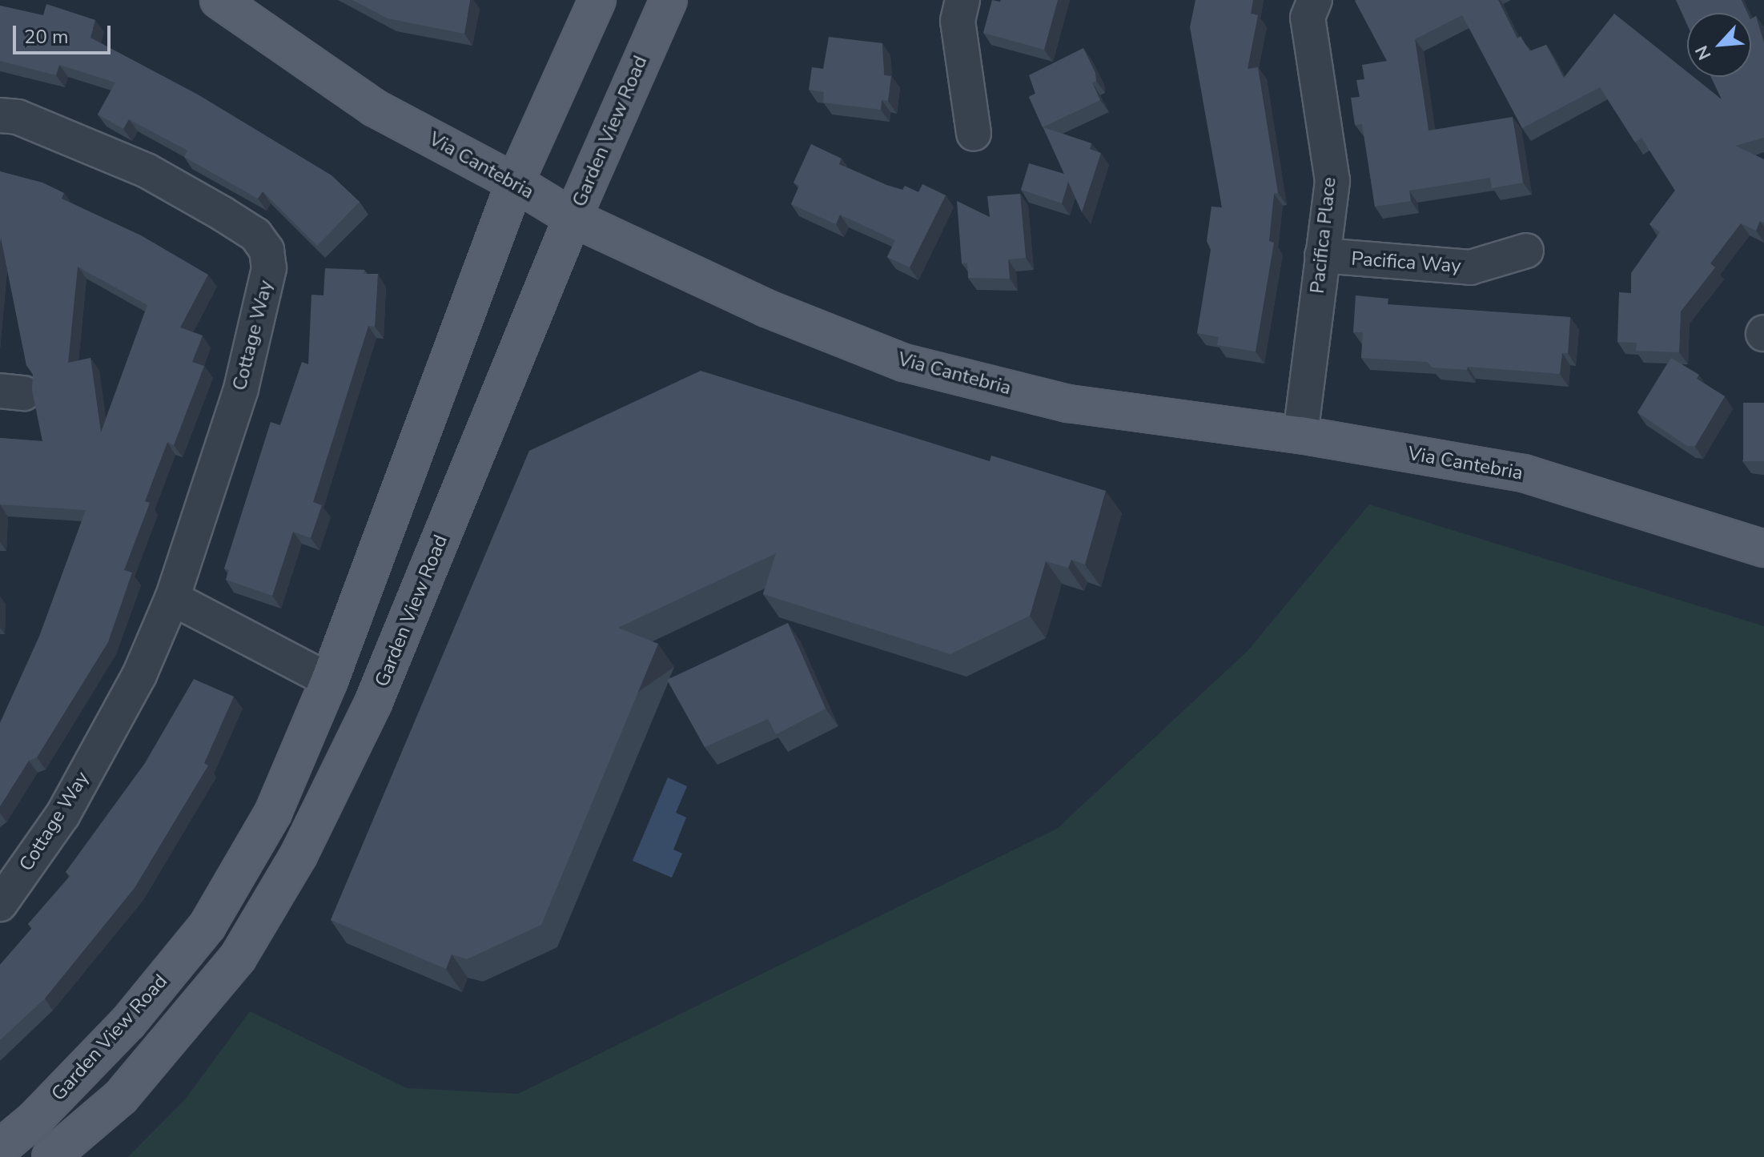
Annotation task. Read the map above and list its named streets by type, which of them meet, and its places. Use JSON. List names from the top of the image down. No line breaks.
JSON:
{"streets":{"main road":["Garden View Road","Via Cantebria"],"street":["Pacifica Place","Pacifica Way","Cottage Way"]},"crossings":[["Garden View Road","Via Cantebria"],["Via Cantebria","Pacifica Place"],["Pacifica Place","Pacifica Way"]],"scale_bar":"20 m","north":"bottom left"}
